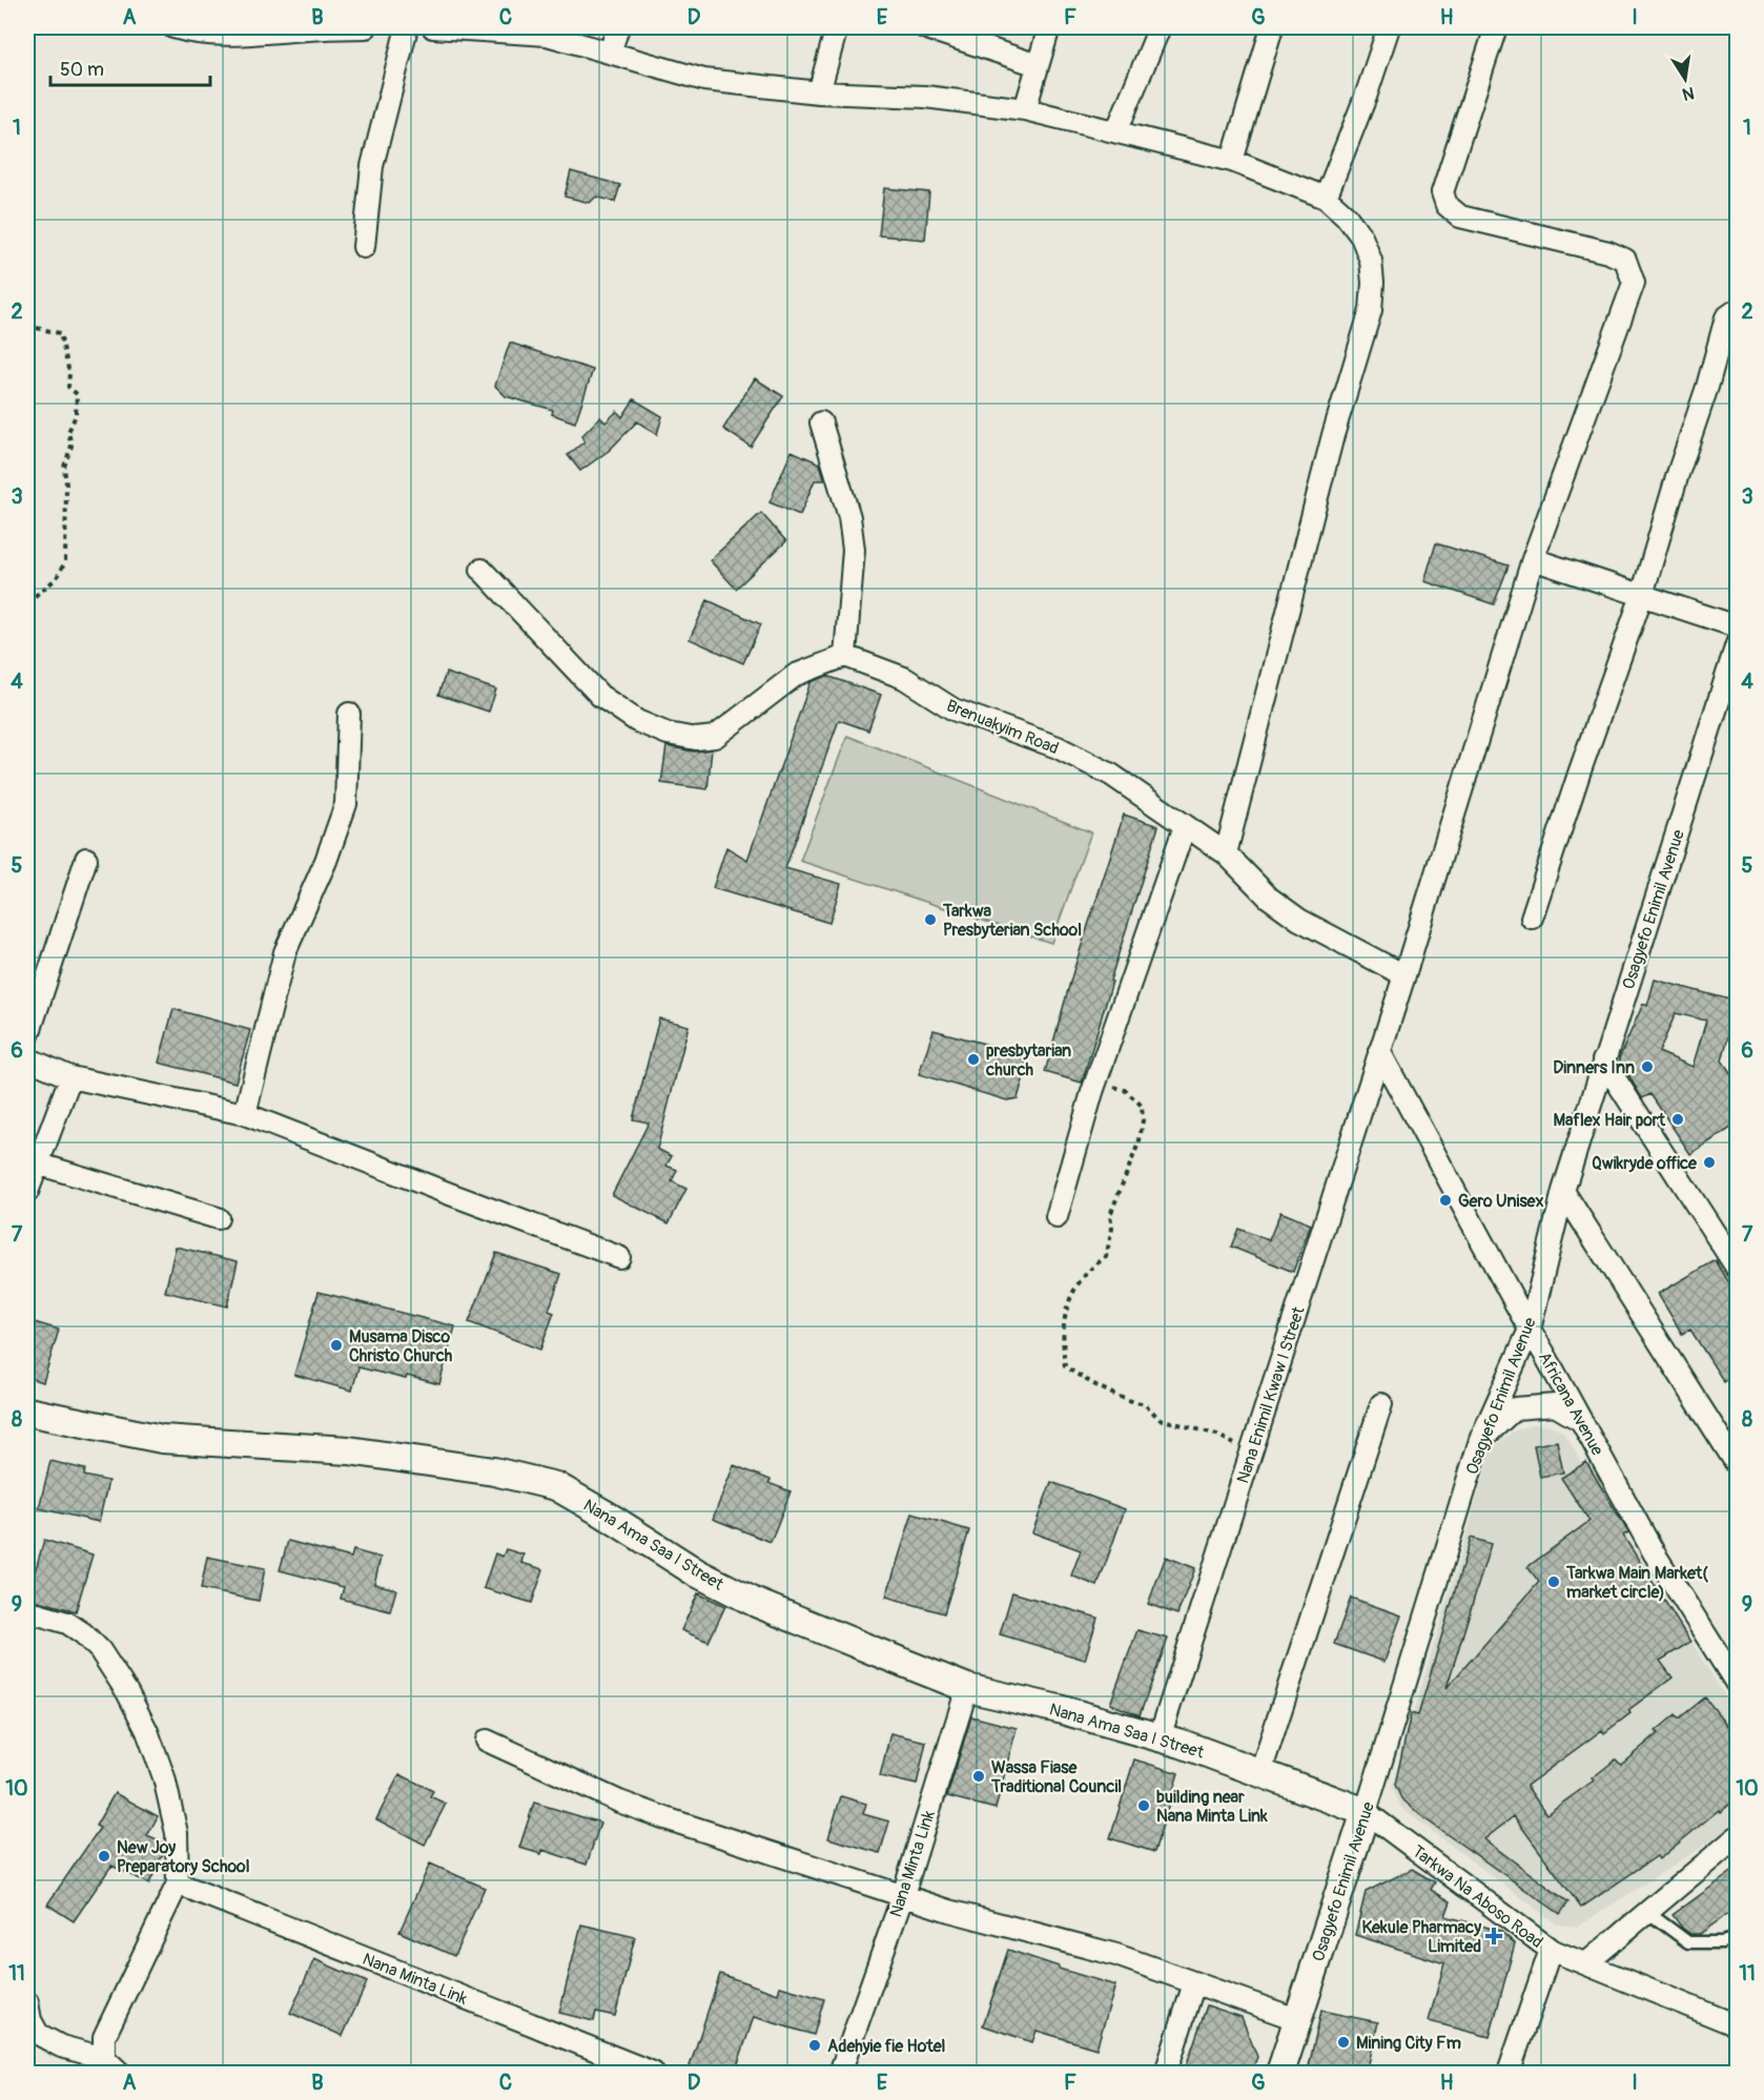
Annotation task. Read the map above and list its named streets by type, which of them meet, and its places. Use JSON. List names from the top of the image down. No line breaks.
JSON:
{"streets":{"street":["Brenuakyim Road","Osagyefo Enimil Avenue","Nana Enimil Kwaw I Street","Africana Avenue","Nana Ama Saa I Street","Nana Minta Link","Tarkwa Na Aboso Road"]},"crossings":[["Brenuakyim Road","Nana Enimil Kwaw I Street"],["Osagyefo Enimil Avenue","Africana Avenue"],["Osagyefo Enimil Avenue","Nana Ama Saa I Street"],["Osagyefo Enimil Avenue","Tarkwa Na Aboso Road"],["Nana Enimil Kwaw I Street","Africana Avenue"],["Nana Enimil Kwaw I Street","Nana Ama Saa I Street"],["Nana Ama Saa I Street","Nana Minta Link"],["Nana Ama Saa I Street","Tarkwa Na Aboso Road"]],"places":{"other":["Tarkwa Presbyterian School","presbytarian church","Dinners Inn","Maflex Hair port","Qwikryde office","Gero Unisex","Musama Disco Christo Church","Tarkwa Main Market( market circle)","Wassa Fiase Traditional Council","building near Nana Minta Link","New Joy Preparatory School","Mining City Fm","Adehyie fie Hotel"],"health":["Kekule Pharmacy Limited"]},"scale_bar":"50 m","north":"bottom","grid":{"columns":["A","B","C","D","E","F","G","H","I"],"rows":["1","2","3","4","5","6","7","8","9","10","11"]}}
